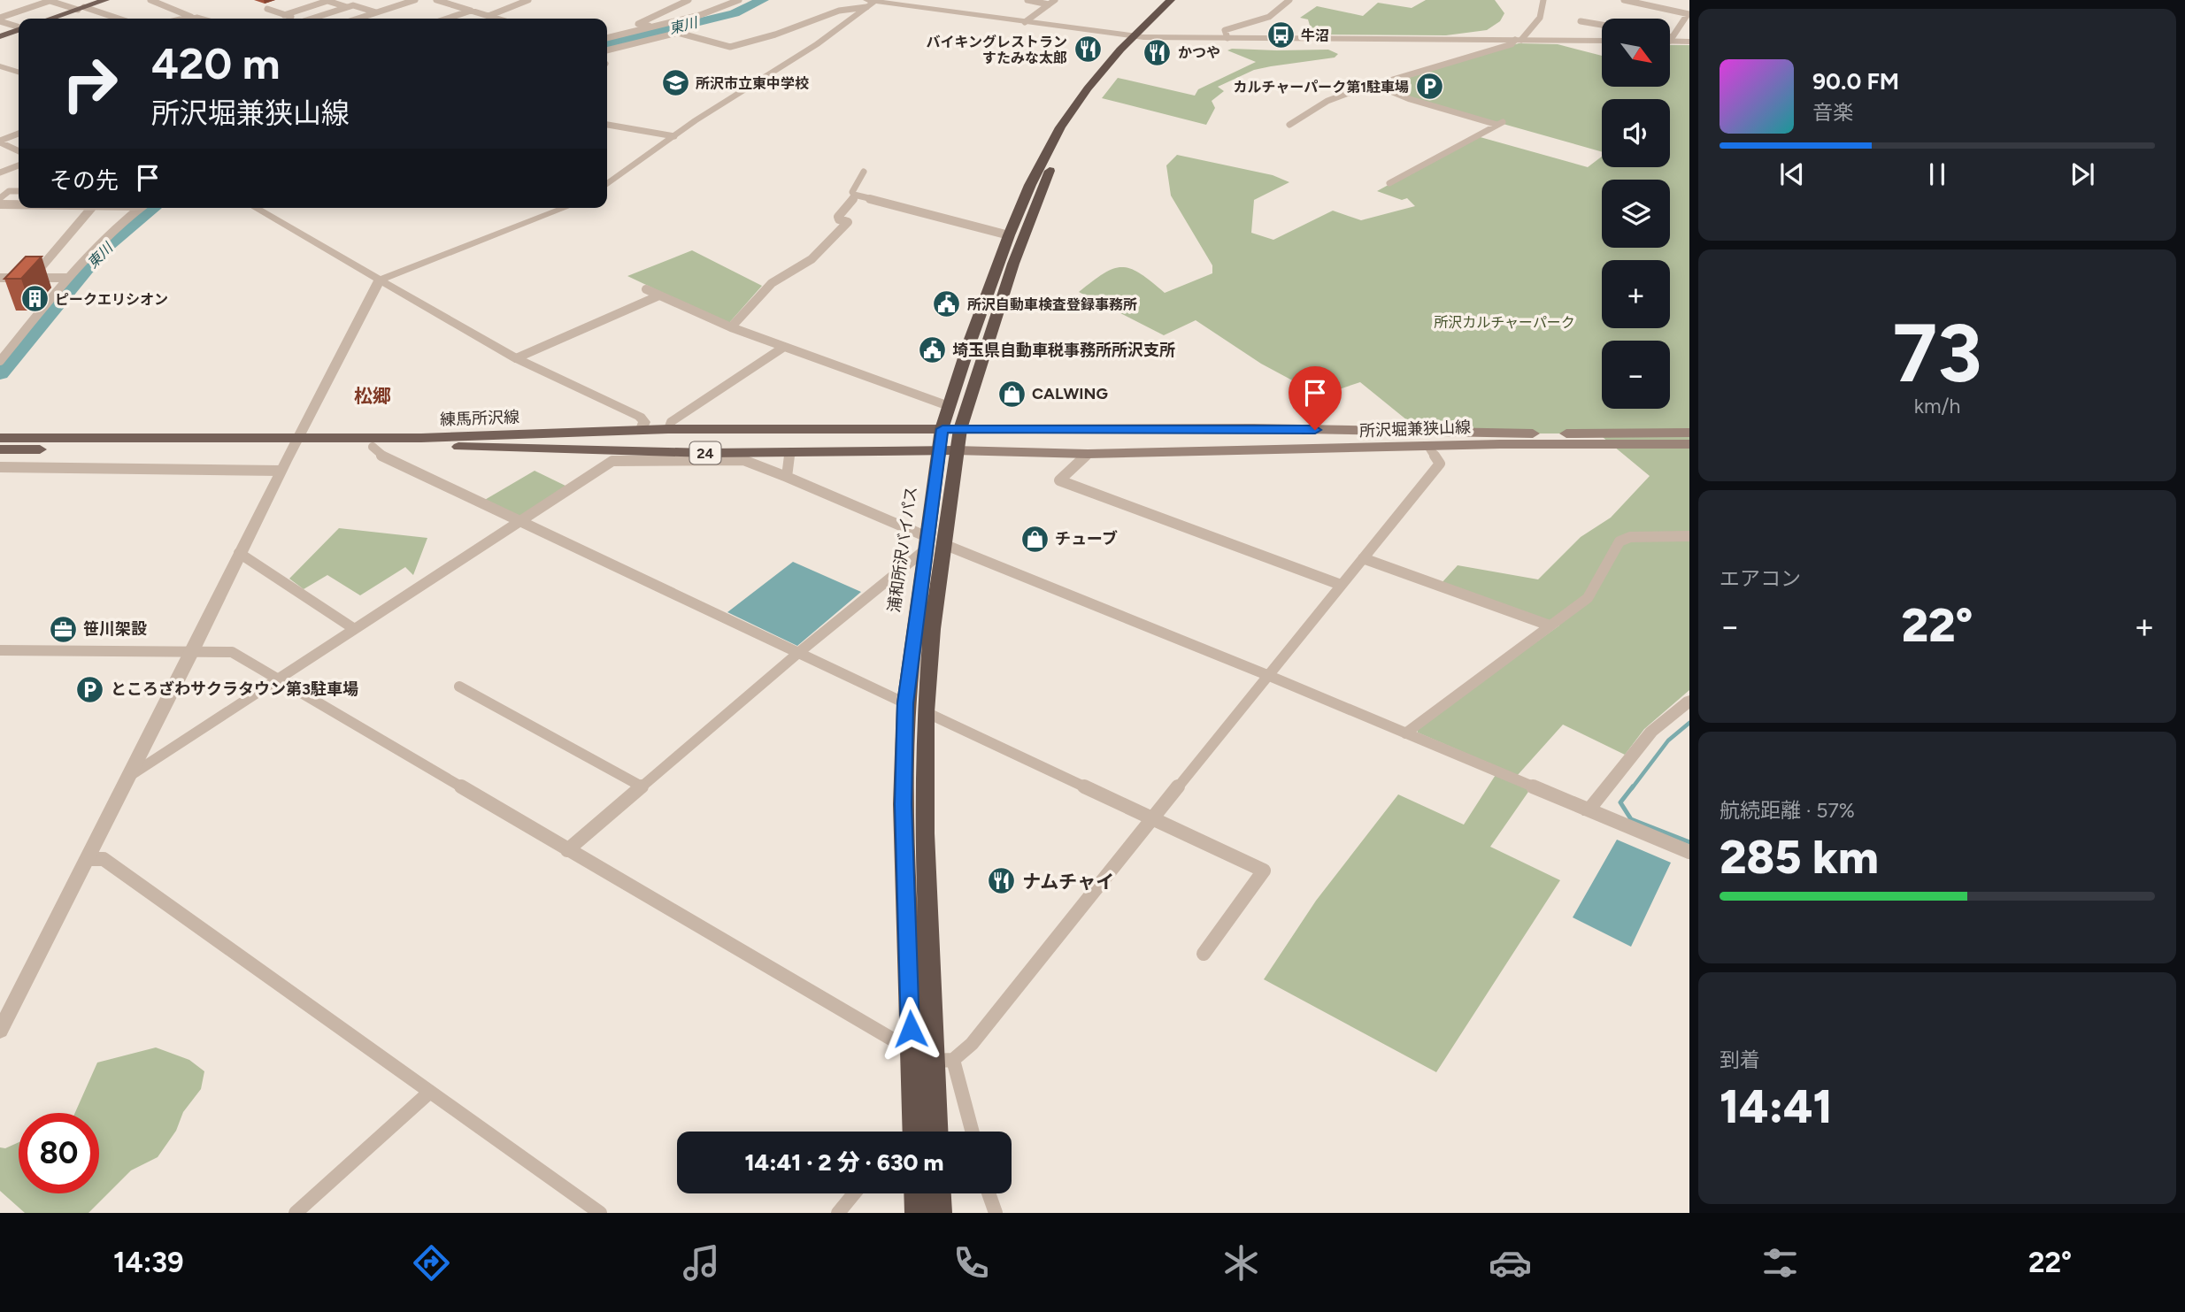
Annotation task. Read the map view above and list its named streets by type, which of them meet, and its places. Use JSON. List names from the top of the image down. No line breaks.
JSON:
{"streets":{"highway":["浦和所沢バイパス"],"main road":["練馬所沢線","所沢堀兼狭山線","24"]},"crossings":[["練馬所沢線","所沢堀兼狭山線"],["練馬所沢線","浦和所沢バイパス"],["所沢堀兼狭山線","浦和所沢バイパス"]],"districts":["松郷"],"water":["東川"],"parks":["所沢カルチャーパーク"],"places":{"bus stop":["牛沼"],"restaurant":["バイキングレストラン すたみな太郎","かつや","ナムチャイ"],"school or university":["所沢市立東中学校"],"parking":["カルチャーパーク第1駐車場","ところざわサクラタウン第3駐車場"],"building":["ピークエリシオン"],"public building":["所沢自動車検査登録事務所","埼玉県自動車税事務所所沢支所"],"shop":["CALWING","チューブ"],"office":["笹川架設"]},"north":"bottom right","page":{"map_buttons":["+","−"],"turn":["420 m","所沢堀兼狭山線"],"song":["90.0 FM","音楽"],"then":"その先","tile":[["73","km/h"],"エアコン",["航続距離 · 57%","285 km"],["到着","14:41"]],"heat":["−","22°","+"],"limit":"80","trip":"14:41 · 2 分 · 630 m","tabs":["14:39","22°"]}}
